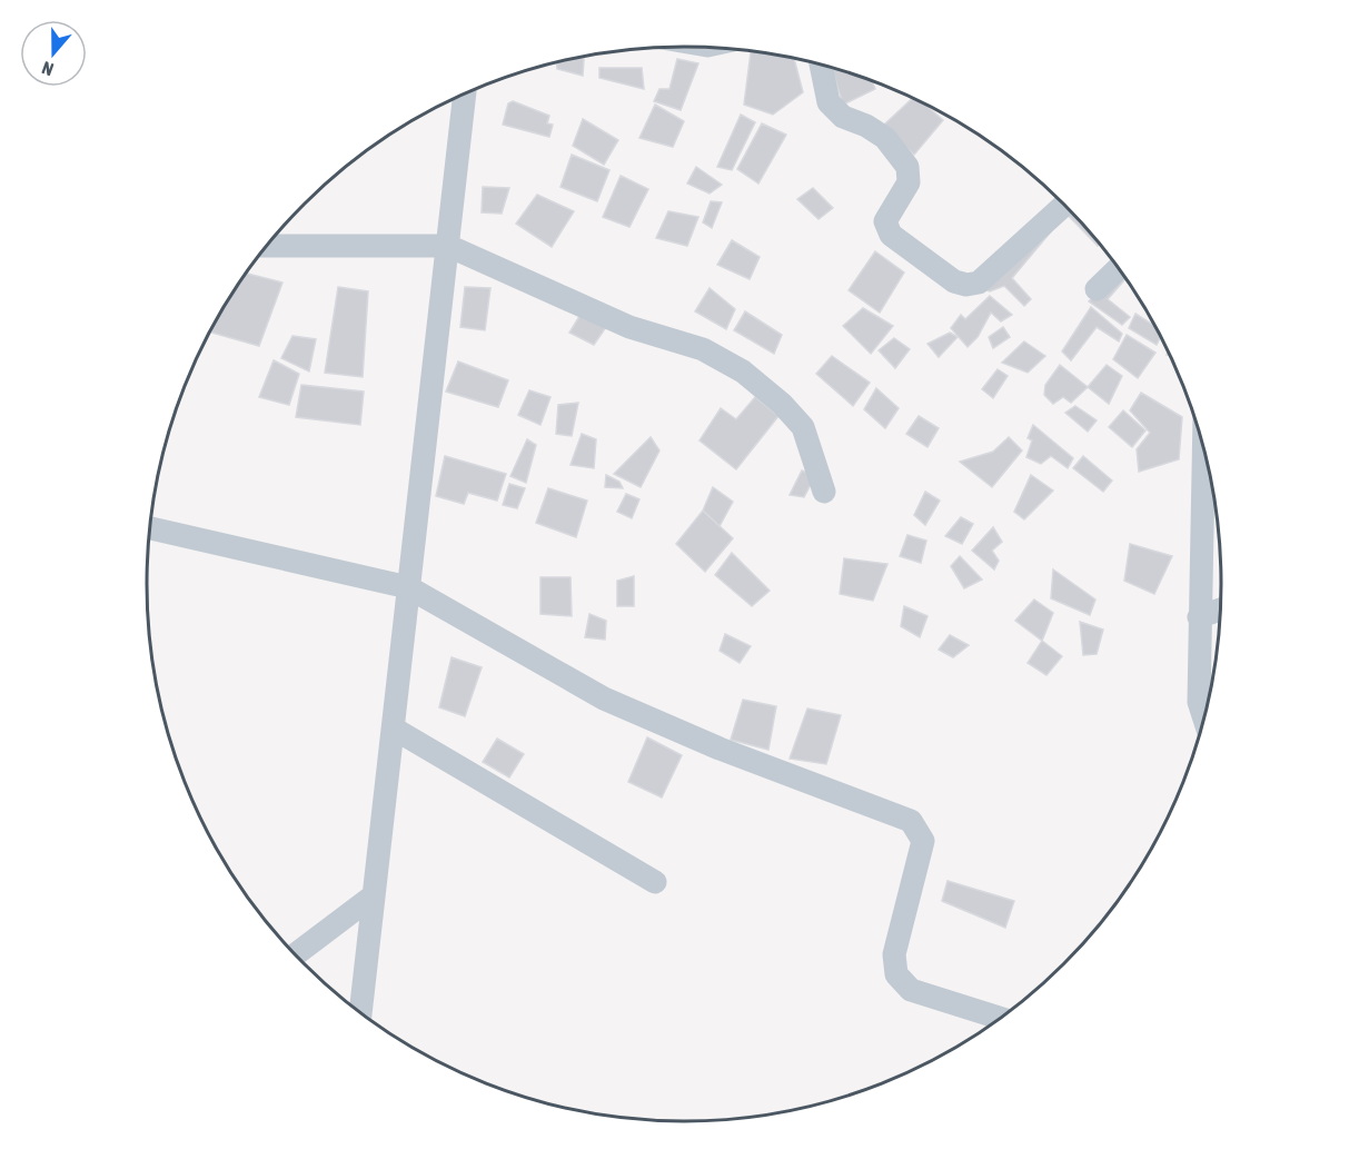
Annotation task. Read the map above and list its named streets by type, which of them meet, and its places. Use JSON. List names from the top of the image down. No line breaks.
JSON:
{"north":"bottom"}
